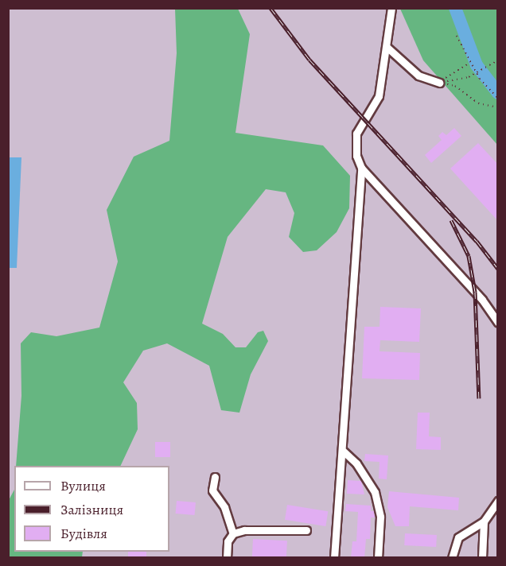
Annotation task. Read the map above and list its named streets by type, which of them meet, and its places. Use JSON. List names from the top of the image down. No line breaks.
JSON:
{"legend":["Вулиця","Залізниця","Будівля"]}
